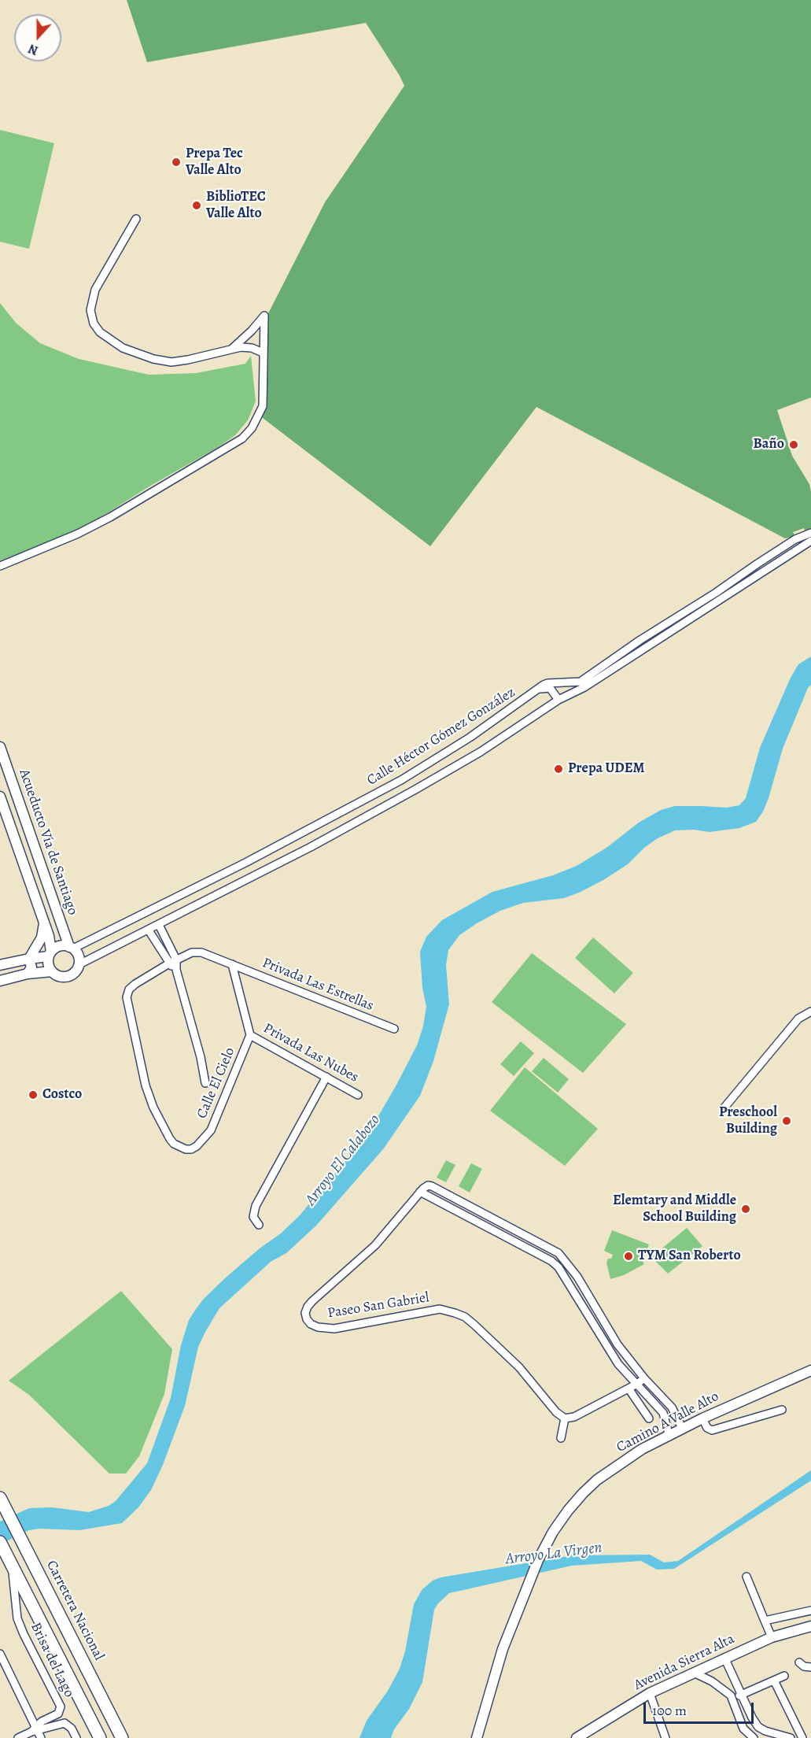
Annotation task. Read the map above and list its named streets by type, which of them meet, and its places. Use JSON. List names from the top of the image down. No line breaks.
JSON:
{"streets":{"highway":["Carretera Nacional"],"street":["Calle Héctor Gómez González","Acueducto Vía de Santiago","Privada Las Estrellas","Privada Las Nubes","Calle El Cielo","Paseo San Gabriel","Camino A Valle Alto","Brisa del Lago","Avenida Sierra Alta"]},"crossings":[["Calle Héctor Gómez González","Acueducto Vía de Santiago"],["Privada Las Estrellas","Calle El Cielo"],["Privada Las Nubes","Calle El Cielo"]],"water":["Arroyo El Calabozo","Arroyo La Virgen"],"places":["Prepa Tec Valle Alto","BiblioTEC Valle Alto","Baño","Prepa UDEM","Costco","Preschool Building","Elemtary and Middle School Building","TYM San Roberto"],"scale_bar":"100 m","north":"bottom"}
